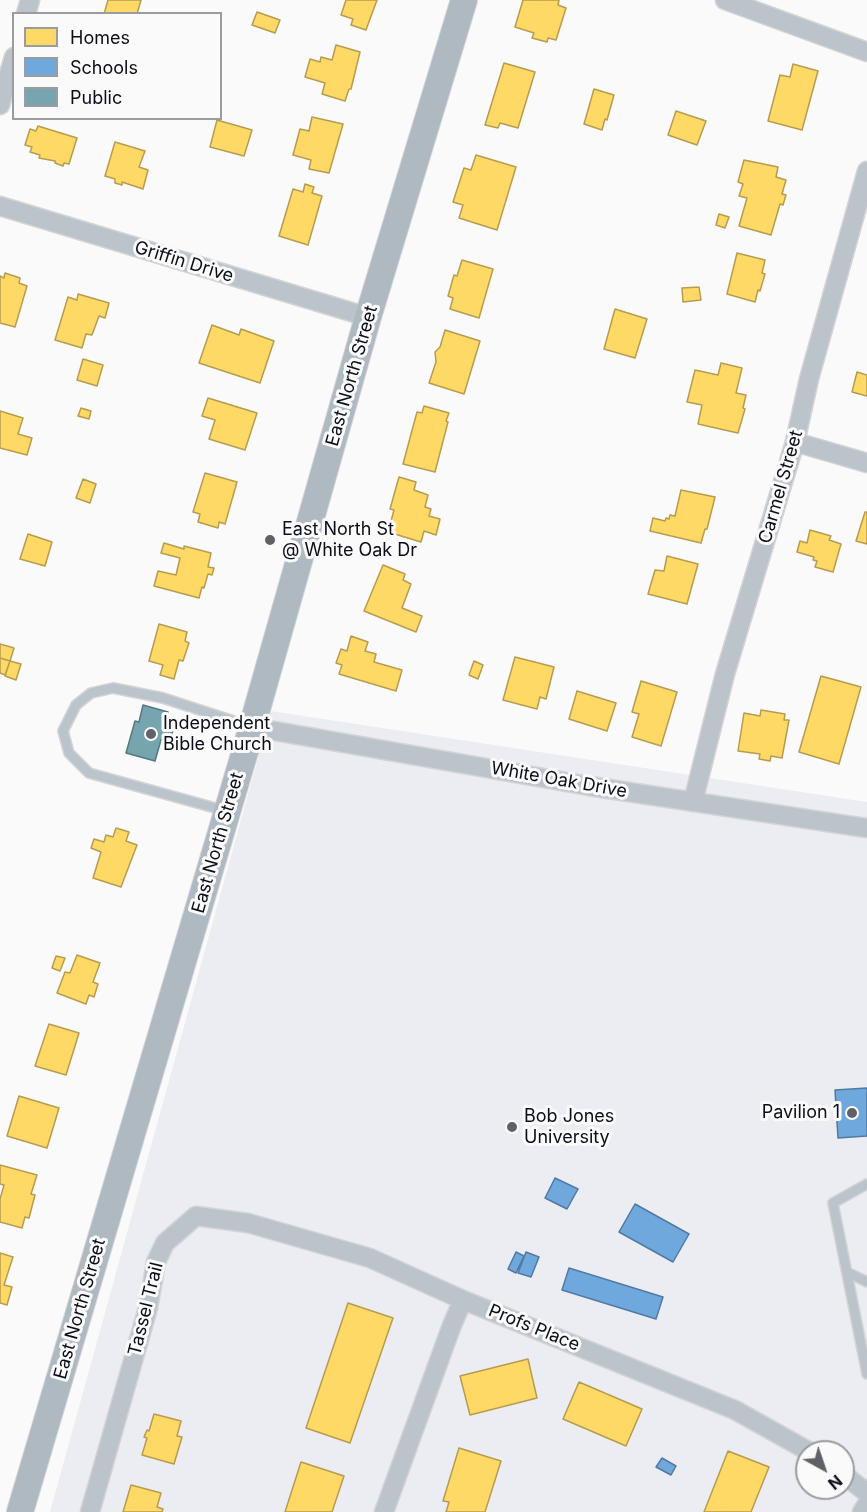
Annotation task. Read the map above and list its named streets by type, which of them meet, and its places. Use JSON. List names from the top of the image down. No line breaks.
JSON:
{"streets":{"main road":["East North Street"],"street":["Griffin Drive","Carmel Street","White Oak Drive","Tassel Trail","Profs Place"]},"crossings":[["Griffin Drive","East North Street"],["East North Street","White Oak Drive"],["Carmel Street","White Oak Drive"],["Tassel Trail","Profs Place"]],"places":["East North St @ White Oak Dr","Independent Bible Church","Pavilion 1","Bob Jones University"],"legend":["Homes","Schools","Public"],"north":"bottom right"}
